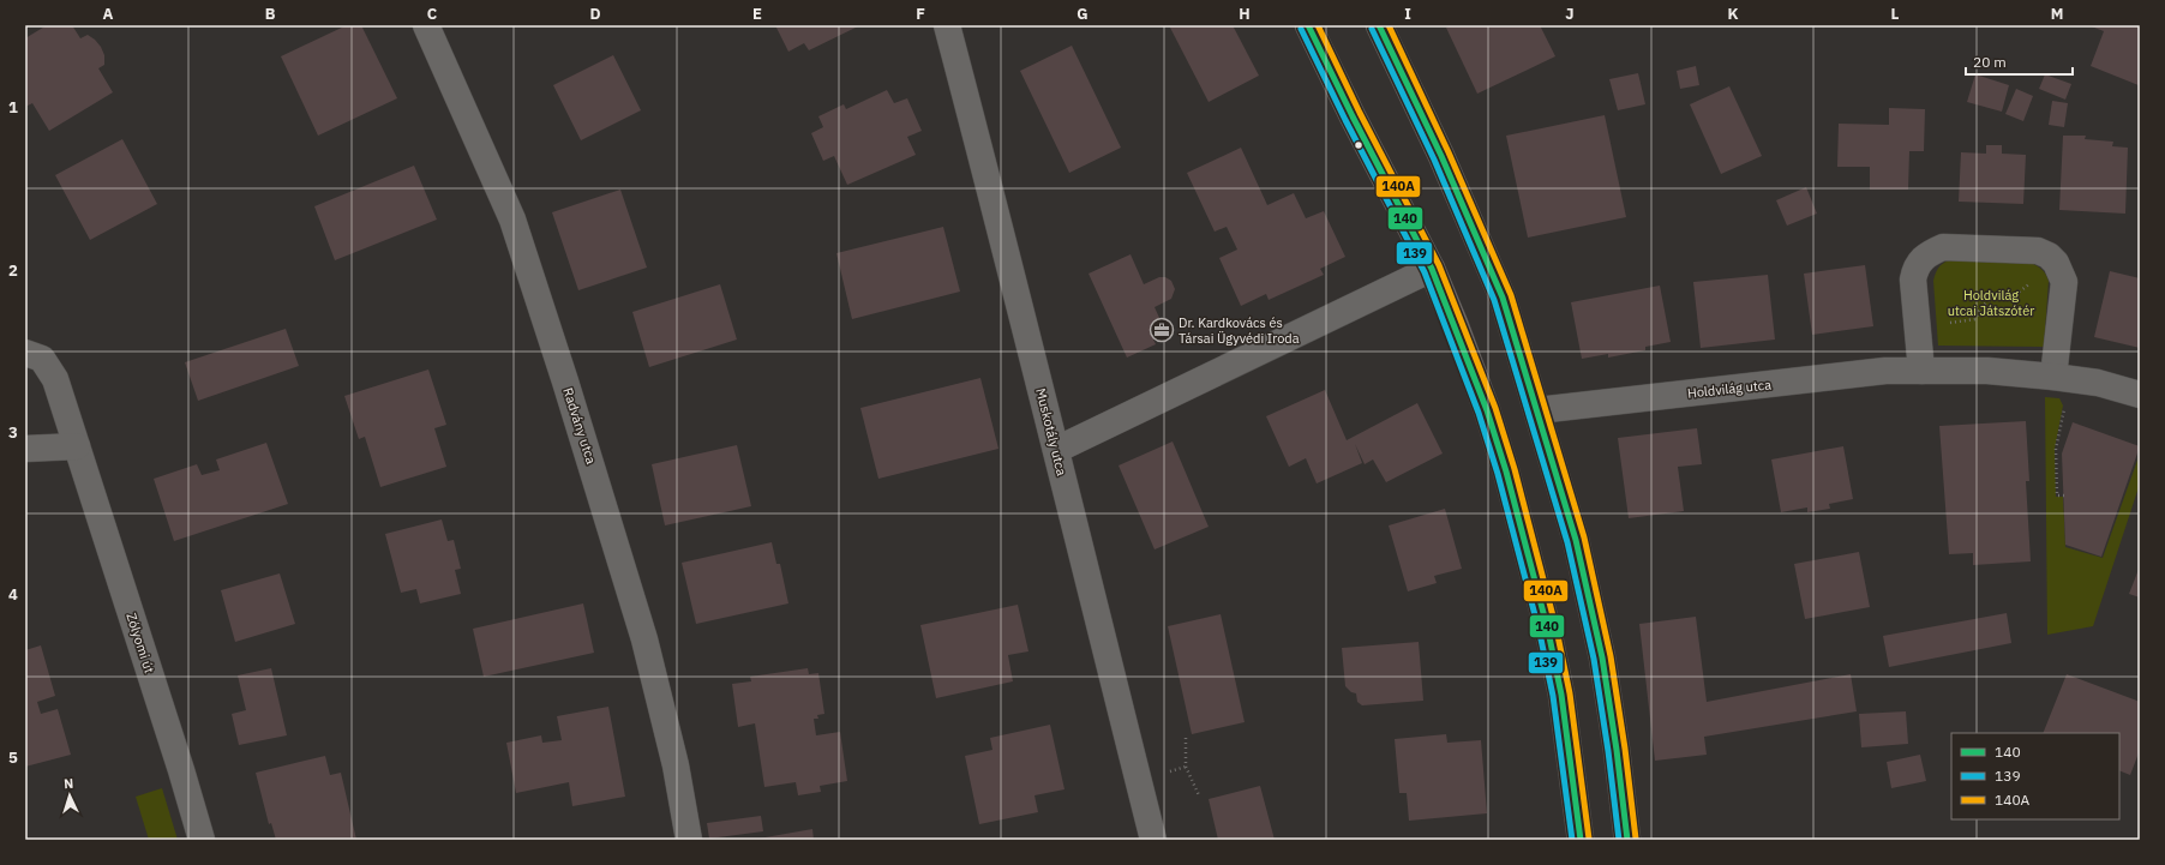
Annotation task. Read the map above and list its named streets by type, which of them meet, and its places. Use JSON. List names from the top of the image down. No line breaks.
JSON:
{"streets":{"street":["Holdvilág utca","Radvány utca","Muskotály utca","Zólyomi út"]},"parks":["Holdvilág utcai Játszótér"],"places":{"office":["Dr. Kardkovács és Társai Ügyvédi Iroda"]},"lines":["transit line 140","transit line 140A","transit line 139"],"legend":["140","139","140A"],"scale_bar":"20 m","north":"top","grid":{"columns":["A","B","C","D","E","F","G","H","I","J","K","L","M"],"rows":["1","2","3","4","5"]}}
